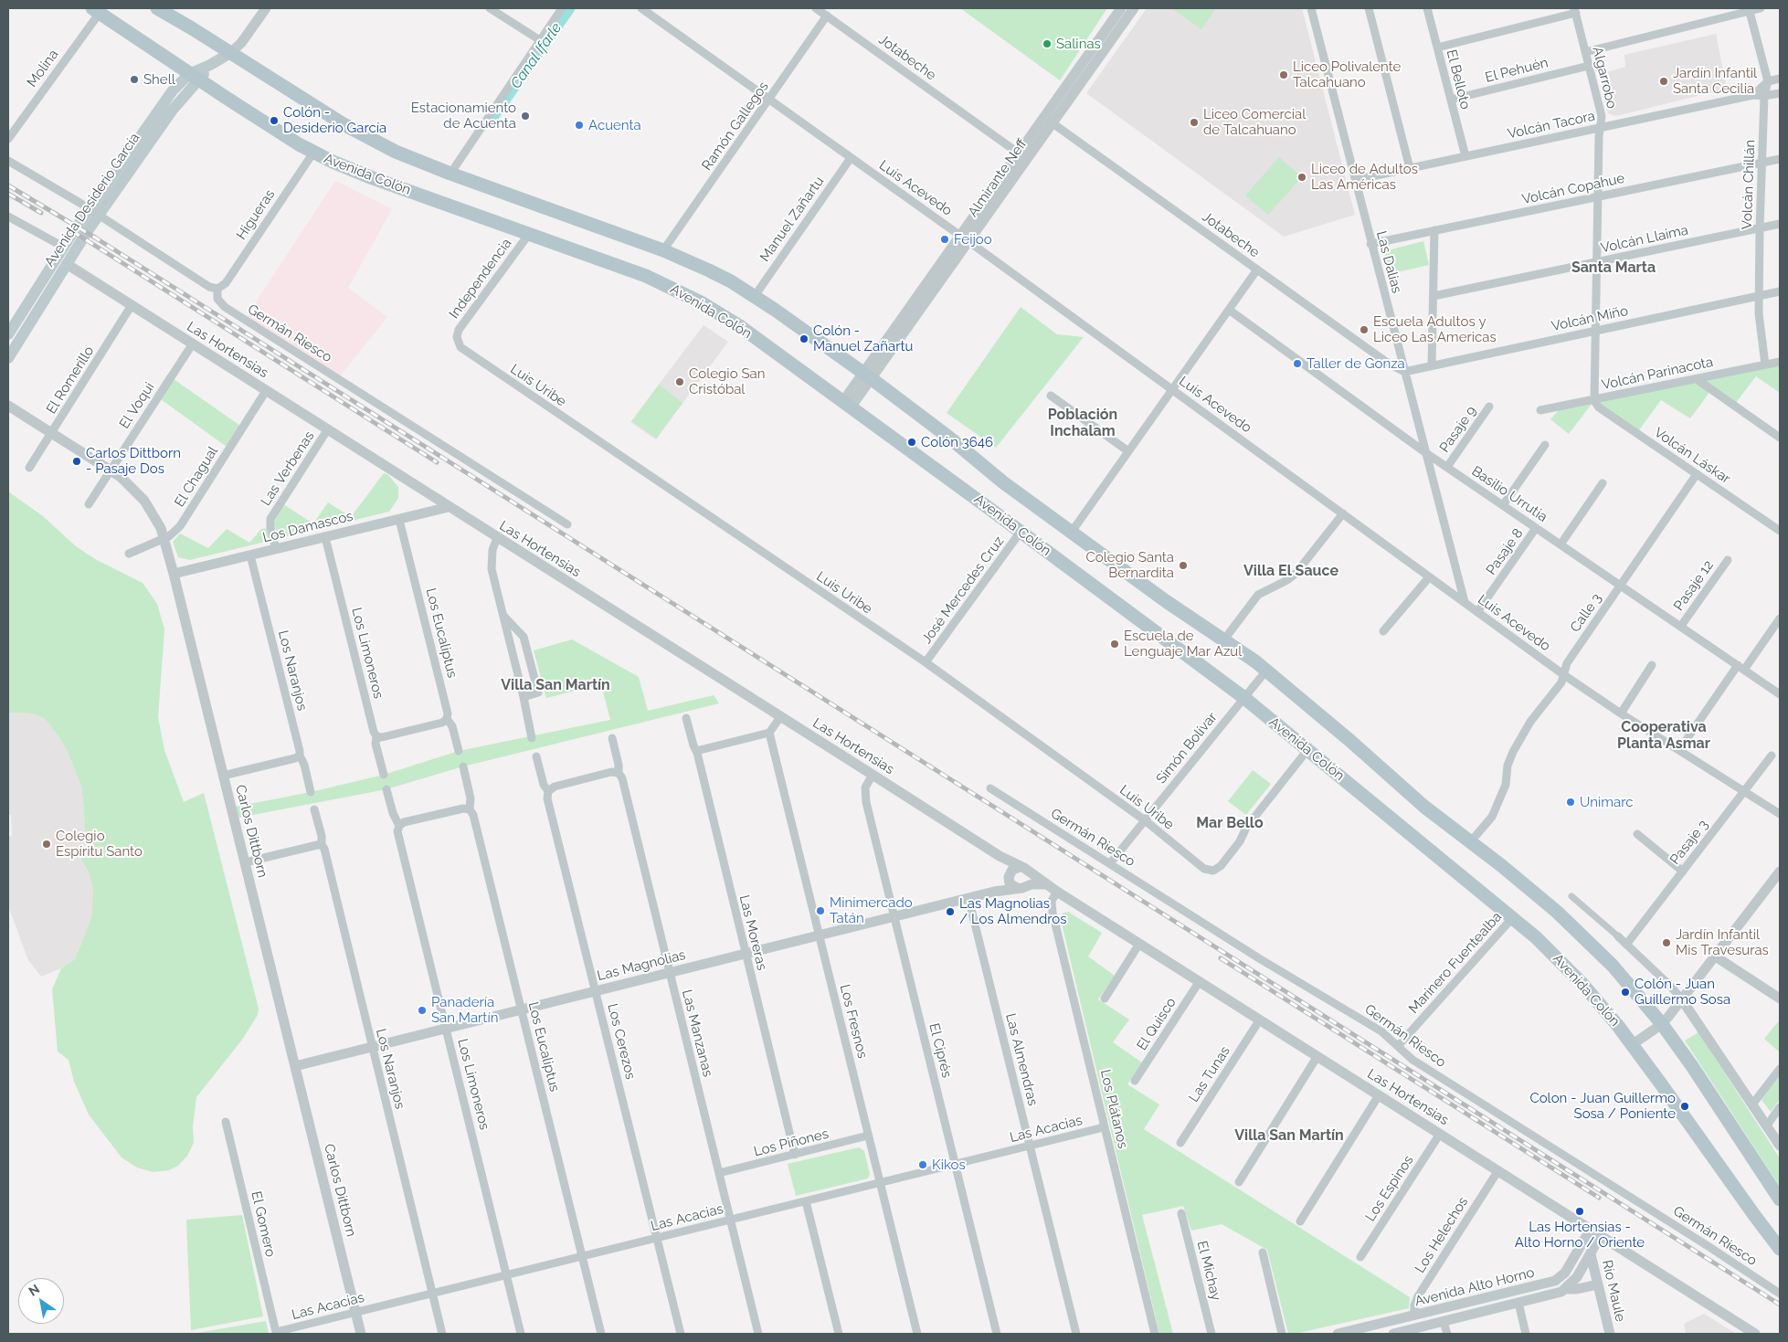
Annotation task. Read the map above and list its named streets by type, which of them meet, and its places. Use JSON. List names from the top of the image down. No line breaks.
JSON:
{"streets":{"main road":["Avenida Colón","Avenida Desiderio García"],"street":["Jotabeche","Molina","El Pehuén","Algarrobo","El Belloto","Volcán Tacora","Ramón Gallegos","Almirante Neff","Volcán Chillán","Luis Acevedo","Volcán Copahue","Higueras","Manuel Zañartu","Volcán Llaima","Las Dalias","Independencia","Volcán Miño","Germán Riesco","Las Hortensias","Volcán Parinacota","El Romerillo","Luis Uribe","El Voqui","Pasaje 9","Volcán Láskar","Las Verbenas","El Chagual","Basilio Urrutia","Los Damascos","Pasaje 8","Pasaje 12","José Mercedes Cruz","Calle 3","Los Eucaliptus","Los Limoneros","Los Naranjos","Simón Bolívar","Carlos Dittborn","Pasaje 3","Las Moreras","Marinero Fuentealba","Las Magnolias","Los Fresnos","El Quisco","Las Manzanas","Los Cerezos","El Ciprés","Las Almendras","Las Tunas","Los Plátanos","Las Acacias","Los Piñones","Los Espinos","El Gomero","Los Helechos","El Michay","Avenida Alto Horno","Río Maule"]},"crossings":[["Jotabeche","Ramón Gallegos"],["Jotabeche","Almirante Neff"],["Jotabeche","Las Dalias"],["Jotabeche","Volcán Miño"],["Molina","Avenida Colón"],["El Pehuén","Algarrobo"],["El Pehuén","El Belloto"],["Algarrobo","Volcán Tacora"],["Algarrobo","Volcán Copahue"],["Algarrobo","Volcán Llaima"],["Algarrobo","Volcán Miño"],["Algarrobo","Volcán Parinacota"],["Algarrobo","Volcán Láskar"],["El Belloto","Volcán Tacora"],["Volcán Tacora","Volcán Chillán"],["Volcán Tacora","Las Dalias"],["Ramón Gallegos","Luis Acevedo"],["Avenida Colón","Almirante Neff"],["Avenida Colón","Avenida Desiderio García"],["Avenida Colón","Higueras"],["Avenida Colón","Independencia"],["Avenida Colón","Luis Uribe"],["Avenida Colón","José Mercedes Cruz"],["Avenida Colón","Simón Bolívar"],["Avenida Colón","Marinero Fuentealba"],["Almirante Neff","Luis Acevedo"],["Volcán Chillán","Volcán Copahue"],["Volcán Chillán","Volcán Llaima"],["Volcán Chillán","Volcán Miño"],["Volcán Chillán","Volcán Parinacota"],["Luis Acevedo","Manuel Zañartu"],["Luis Acevedo","Las Dalias"],["Luis Acevedo","Pasaje 8"],["Luis Acevedo","Calle 3"],["Luis Acevedo","Pasaje 3"],["Volcán Copahue","Las Dalias"],["Avenida Desiderio García","Las Hortensias"],["Higueras","Germán Riesco"],["Las Dalias","Volcán Miño"],["Las Dalias","Basilio Urrutia"],["Independencia","Luis Uribe"],["Germán Riesco","Simón Bolívar"],["Germán Riesco","Marinero Fuentealba"],["Las Hortensias","El Romerillo"],["Las Hortensias","El Voqui"],["Las Hortensias","Las Verbenas"],["Las Hortensias","El Chagual"],["Las Hortensias","Los Damascos"],["Las Hortensias","Las Magnolias"],["Las Hortensias","El Quisco"],["Las Hortensias","El Ciprés"],["Las Hortensias","Las Tunas"],["Las Hortensias","Los Plátanos"],["Las Hortensias","Los Espinos"],["Las Hortensias","Los Helechos"],["Las Hortensias","Avenida Alto Horno"],["Volcán Parinacota","Volcán Láskar"],["El Romerillo","Carlos Dittborn"],["Luis Uribe","José Mercedes Cruz"],["Luis Uribe","Simón Bolívar"],["El Voqui","Carlos Dittborn"],["Pasaje 9","Basilio Urrutia"],["Volcán Láskar","Calle 3"],["Las Verbenas","Los Damascos"],["El Chagual","Carlos Dittborn"],["Basilio Urrutia","Pasaje 8"],["Basilio Urrutia","Pasaje 12"],["Basilio Urrutia","Calle 3"],["Los Damascos","Los Eucaliptus"],["Los Damascos","Los Limoneros"],["Los Damascos","Los Naranjos"],["Los Damascos","Carlos Dittborn"],["Los Eucaliptus","Las Magnolias"],["Los Eucaliptus","Las Acacias"],["Los Limoneros","Las Magnolias"],["Los Limoneros","Las Acacias"],["Los Naranjos","Las Magnolias"],["Los Naranjos","Las Acacias"],["Carlos Dittborn","Las Magnolias"],["Carlos Dittborn","Las Acacias"],["Las Moreras","Las Magnolias"],["Las Moreras","Los Piñones"],["Las Magnolias","Los Fresnos"],["Las Magnolias","Las Manzanas"],["Las Magnolias","Los Cerezos"],["Las Magnolias","El Ciprés"],["Las Magnolias","Las Almendras"],["Los Fresnos","Las Acacias"],["Los Fresnos","Los Piñones"],["Las Manzanas","Las Acacias"],["Las Manzanas","Los Piñones"],["Los Cerezos","Las Acacias"],["El Ciprés","Las Acacias"],["Las Almendras","Las Acacias"],["Los Plátanos","Las Acacias"],["Las Acacias","El Gomero"],["Los Helechos","Avenida Alto Horno"],["Avenida Alto Horno","Río Maule"]],"districts":["Santa Marta","Población Inchalam","Villa El Sauce","Villa San Martín","Cooperativa Planta Asmar","Mar Bello","Villa San Martín"],"water":["Canal Ifarle"],"places":["Salinas","Liceo Polivalente Talcahuano","Shell","Jardín Infantil Santa Cecilia","Estacionamiento de Acuenta","Colón - Desiderio García","Liceo Comercial de Talcahuano","Acuenta","Liceo de Adultos Las Américas","Feijoo","Escuela Adultos y Liceo Las Americas","Colón - Manuel Zañartu","Taller de Gonza","Colegio San Cristóbal","Colón 3646","Carlos Dittborn - Pasaje Dos","Colegio Santa Bernardita","Escuela de Lenguaje Mar Azul","Unimarc","Colegio Espíritu Santo","Minimercado Tatán","Las Magnolias / Los Almendros","Jardín Infantil Mis Travesuras","Colón - Juan Guillermo Sosa","Panadería San Martín","Colon - Juan Guillermo Sosa / Poniente","Kikos","Las Hortensias - Alto Horno / Oriente"],"north":"top left"}
